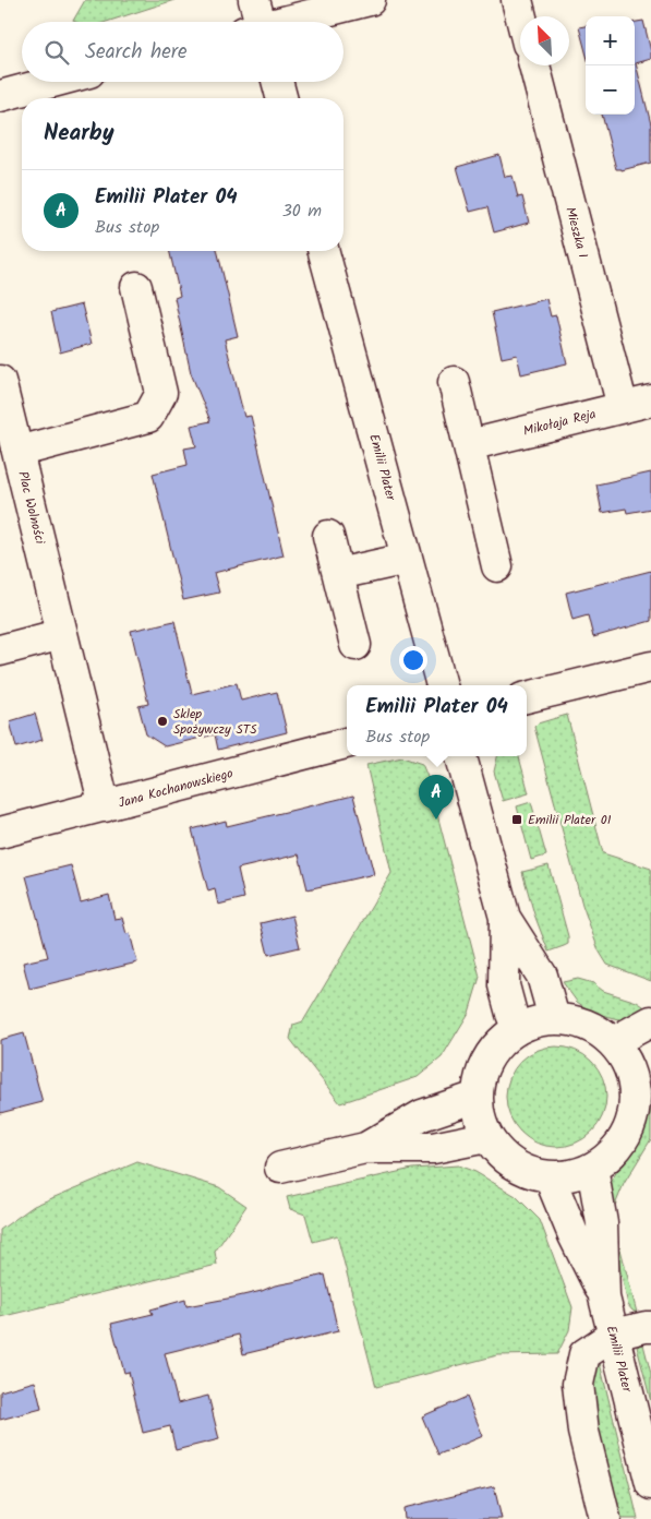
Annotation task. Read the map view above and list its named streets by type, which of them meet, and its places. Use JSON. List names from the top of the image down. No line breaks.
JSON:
{"streets":{"street":["Mieszka I","Mikołaja Reja","Emilii Plater","Plac Wolności","Jana Kochanowskiego"]},"crossings":[["Mieszka I","Mikołaja Reja"],["Plac Wolności","Jana Kochanowskiego"]],"places":{"other":["Sklep Spożywczy STS"],"transit":["Emilii Plater 01"]},"north":"top left","page":{"map_buttons":["+","−"],"search":"Search here","heading":"Nearby","list":[{"mark":"A","name":"Emilii Plater 04","note":"Bus stop","value":"30 m"}],"popup":["Emilii Plater 04","Bus stop"],"pins":"A"}}
